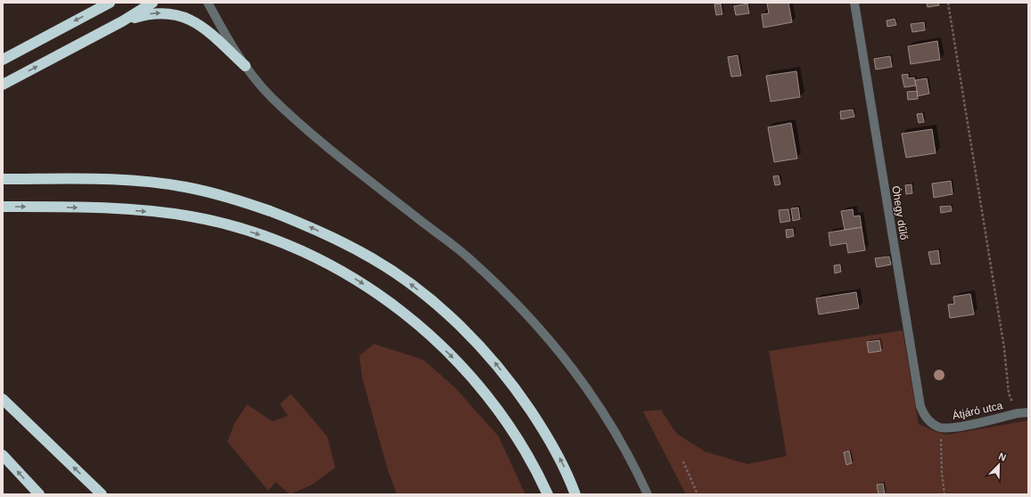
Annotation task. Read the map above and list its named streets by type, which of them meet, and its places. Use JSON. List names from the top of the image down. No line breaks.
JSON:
{"streets":{"street":["Óhegy dűlő","Átjáró utca"]},"crossings":[["Óhegy dűlő","Átjáró utca"]],"north":"top right"}
